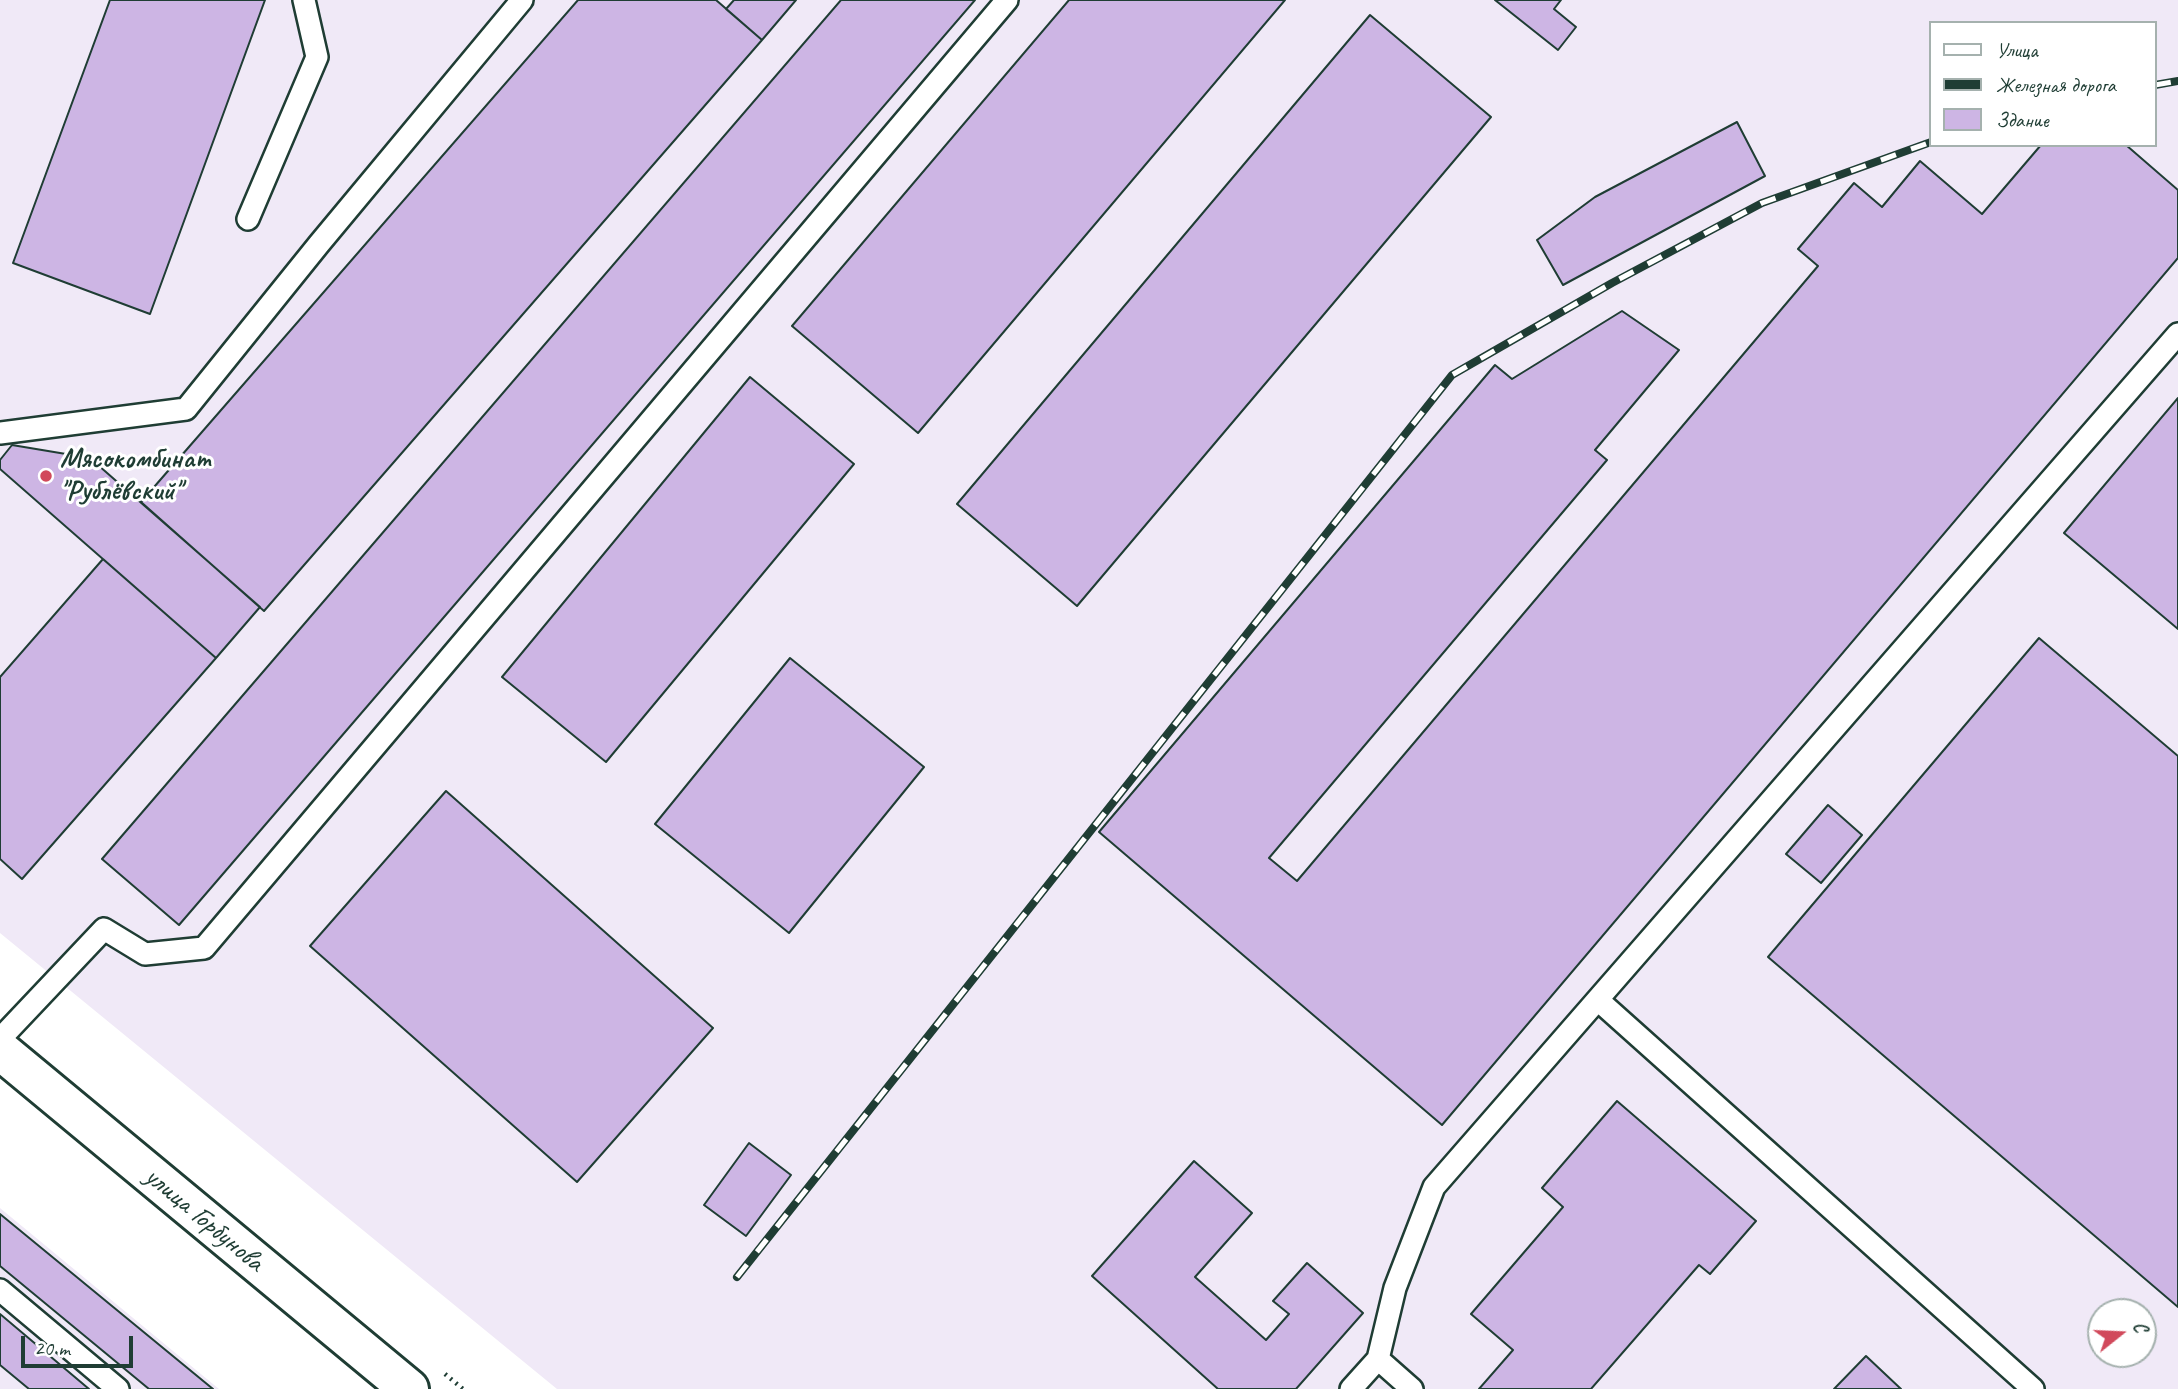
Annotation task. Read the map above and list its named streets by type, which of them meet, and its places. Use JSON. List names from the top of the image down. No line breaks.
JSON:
{"streets":{"street":["улица Горбунова"]},"places":["Мясокомбинат \"Рублёвский\""],"legend":["Улица","Железная дорога","Здание"],"scale_bar":"20 m","north":"right"}
